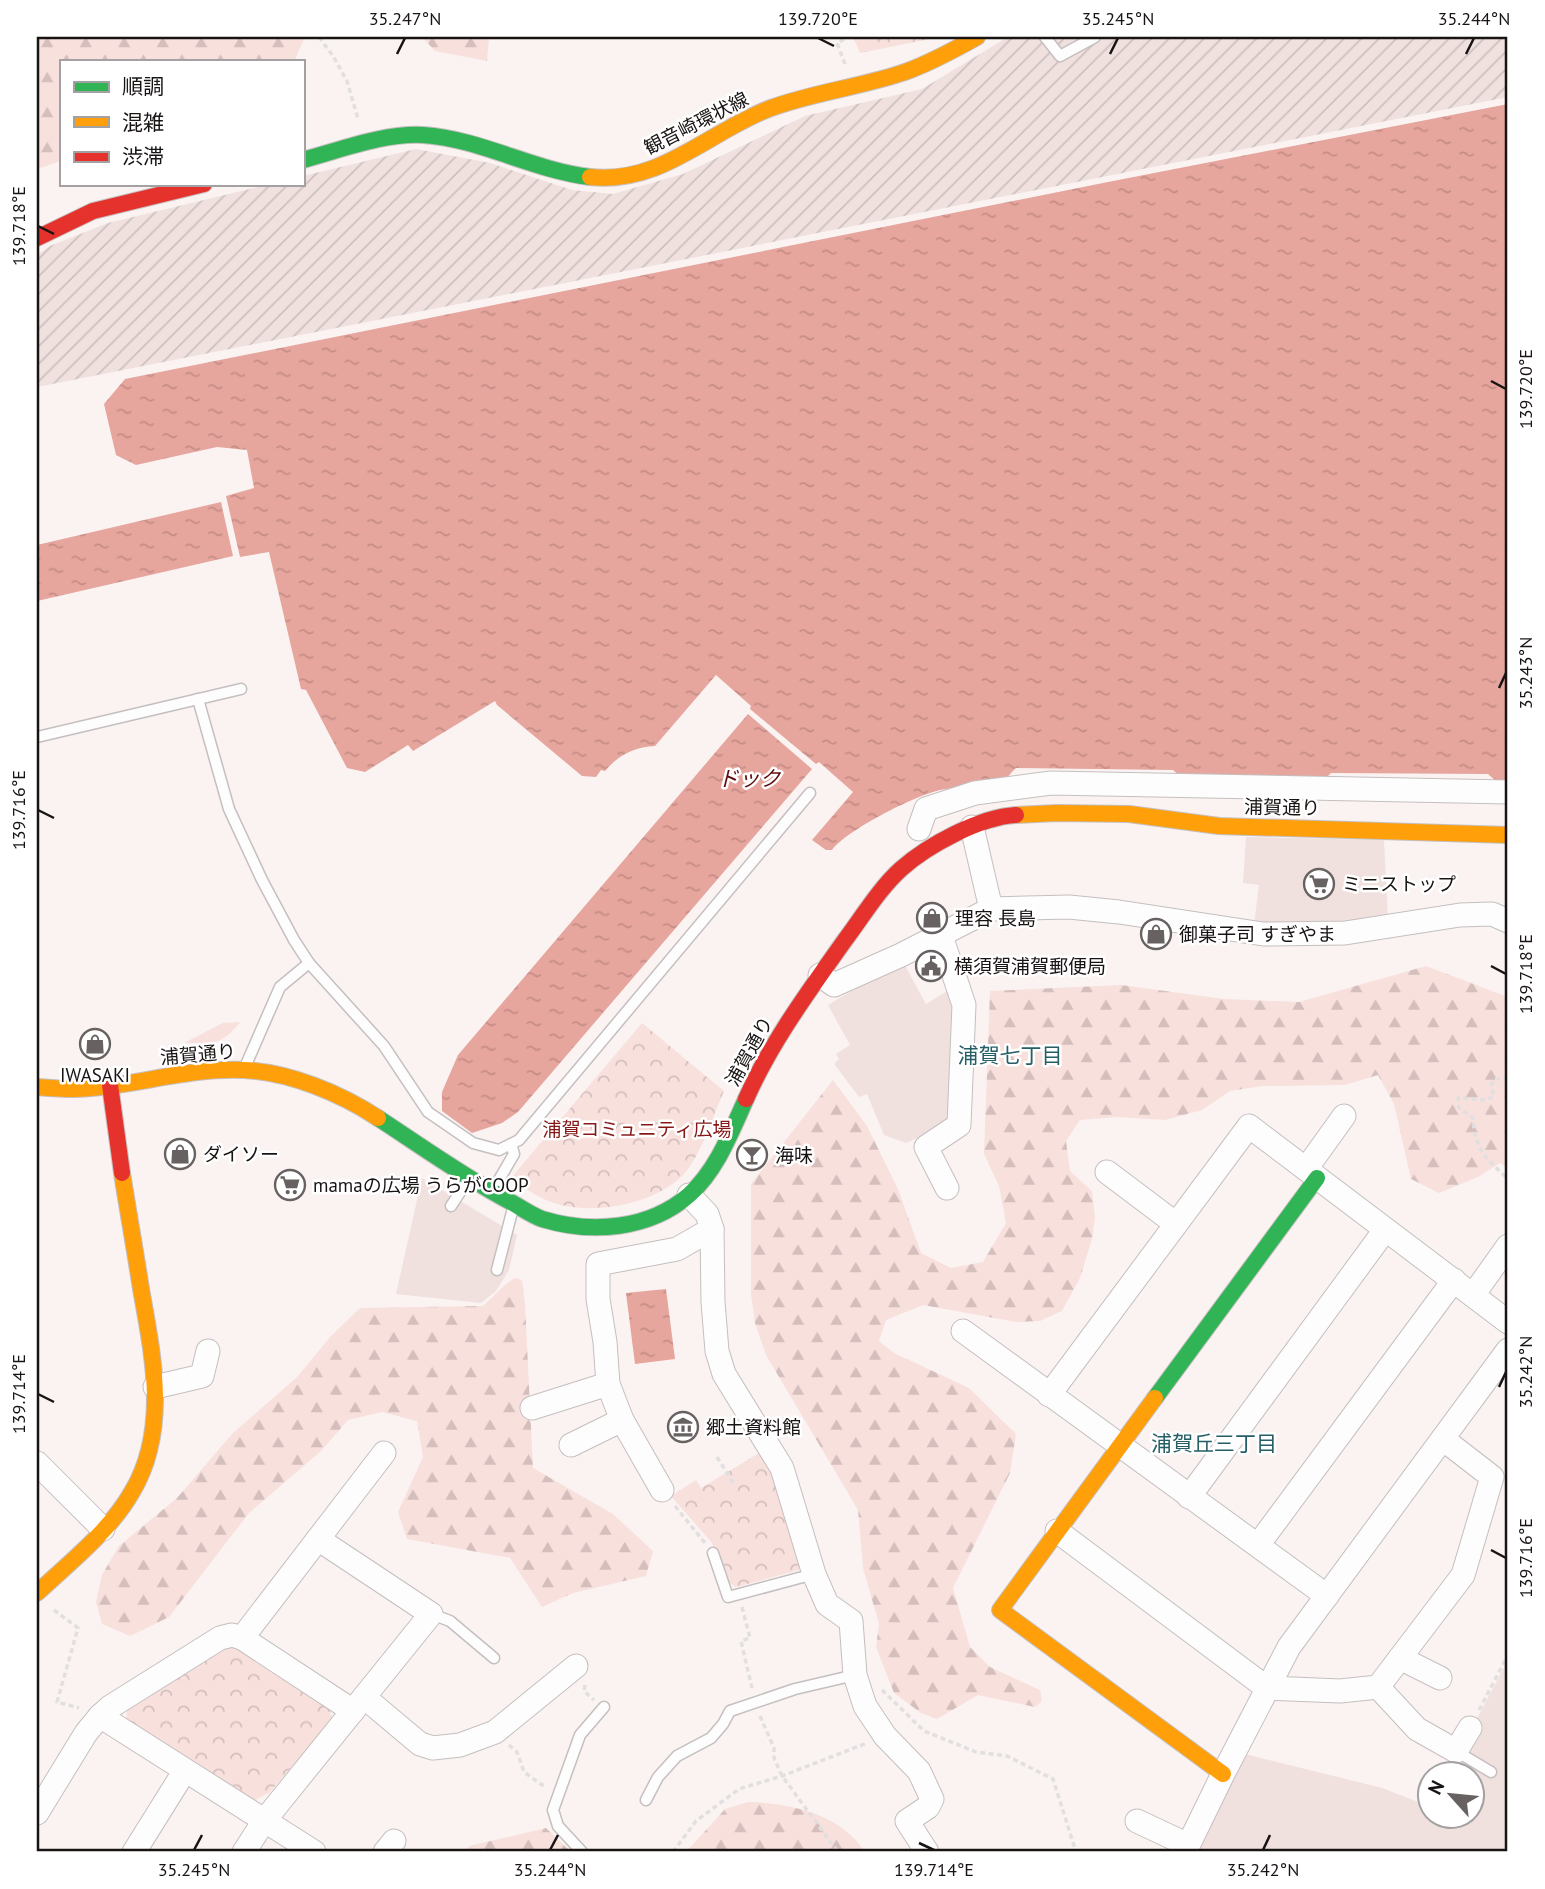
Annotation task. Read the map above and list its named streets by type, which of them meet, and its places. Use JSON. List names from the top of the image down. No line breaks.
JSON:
{"streets":{"main road":["観音崎環状線","浦賀通り"]},"districts":["浦賀七丁目","浦賀丘三丁目"],"water":["ドック"],"parks":["浦賀コミュニティ広場"],"places":{"supermarket":["ミニストップ","mamaの広場 うらがCOOP"],"shop":["理容 長島","御菓子司 すぎやま","IWASAKI","ダイソー"],"public building":["横須賀浦賀郵便局"],"bar":["海味"],"museum":["郷土資料館"]},"legend":["順調","混雑","渋滞"],"north":"top left","coordinates":["35.247°N","139.720°E","35.245°N","35.244°N","139.718°E","35.243°N","139.716°E","35.242°N","139.714°E"]}
